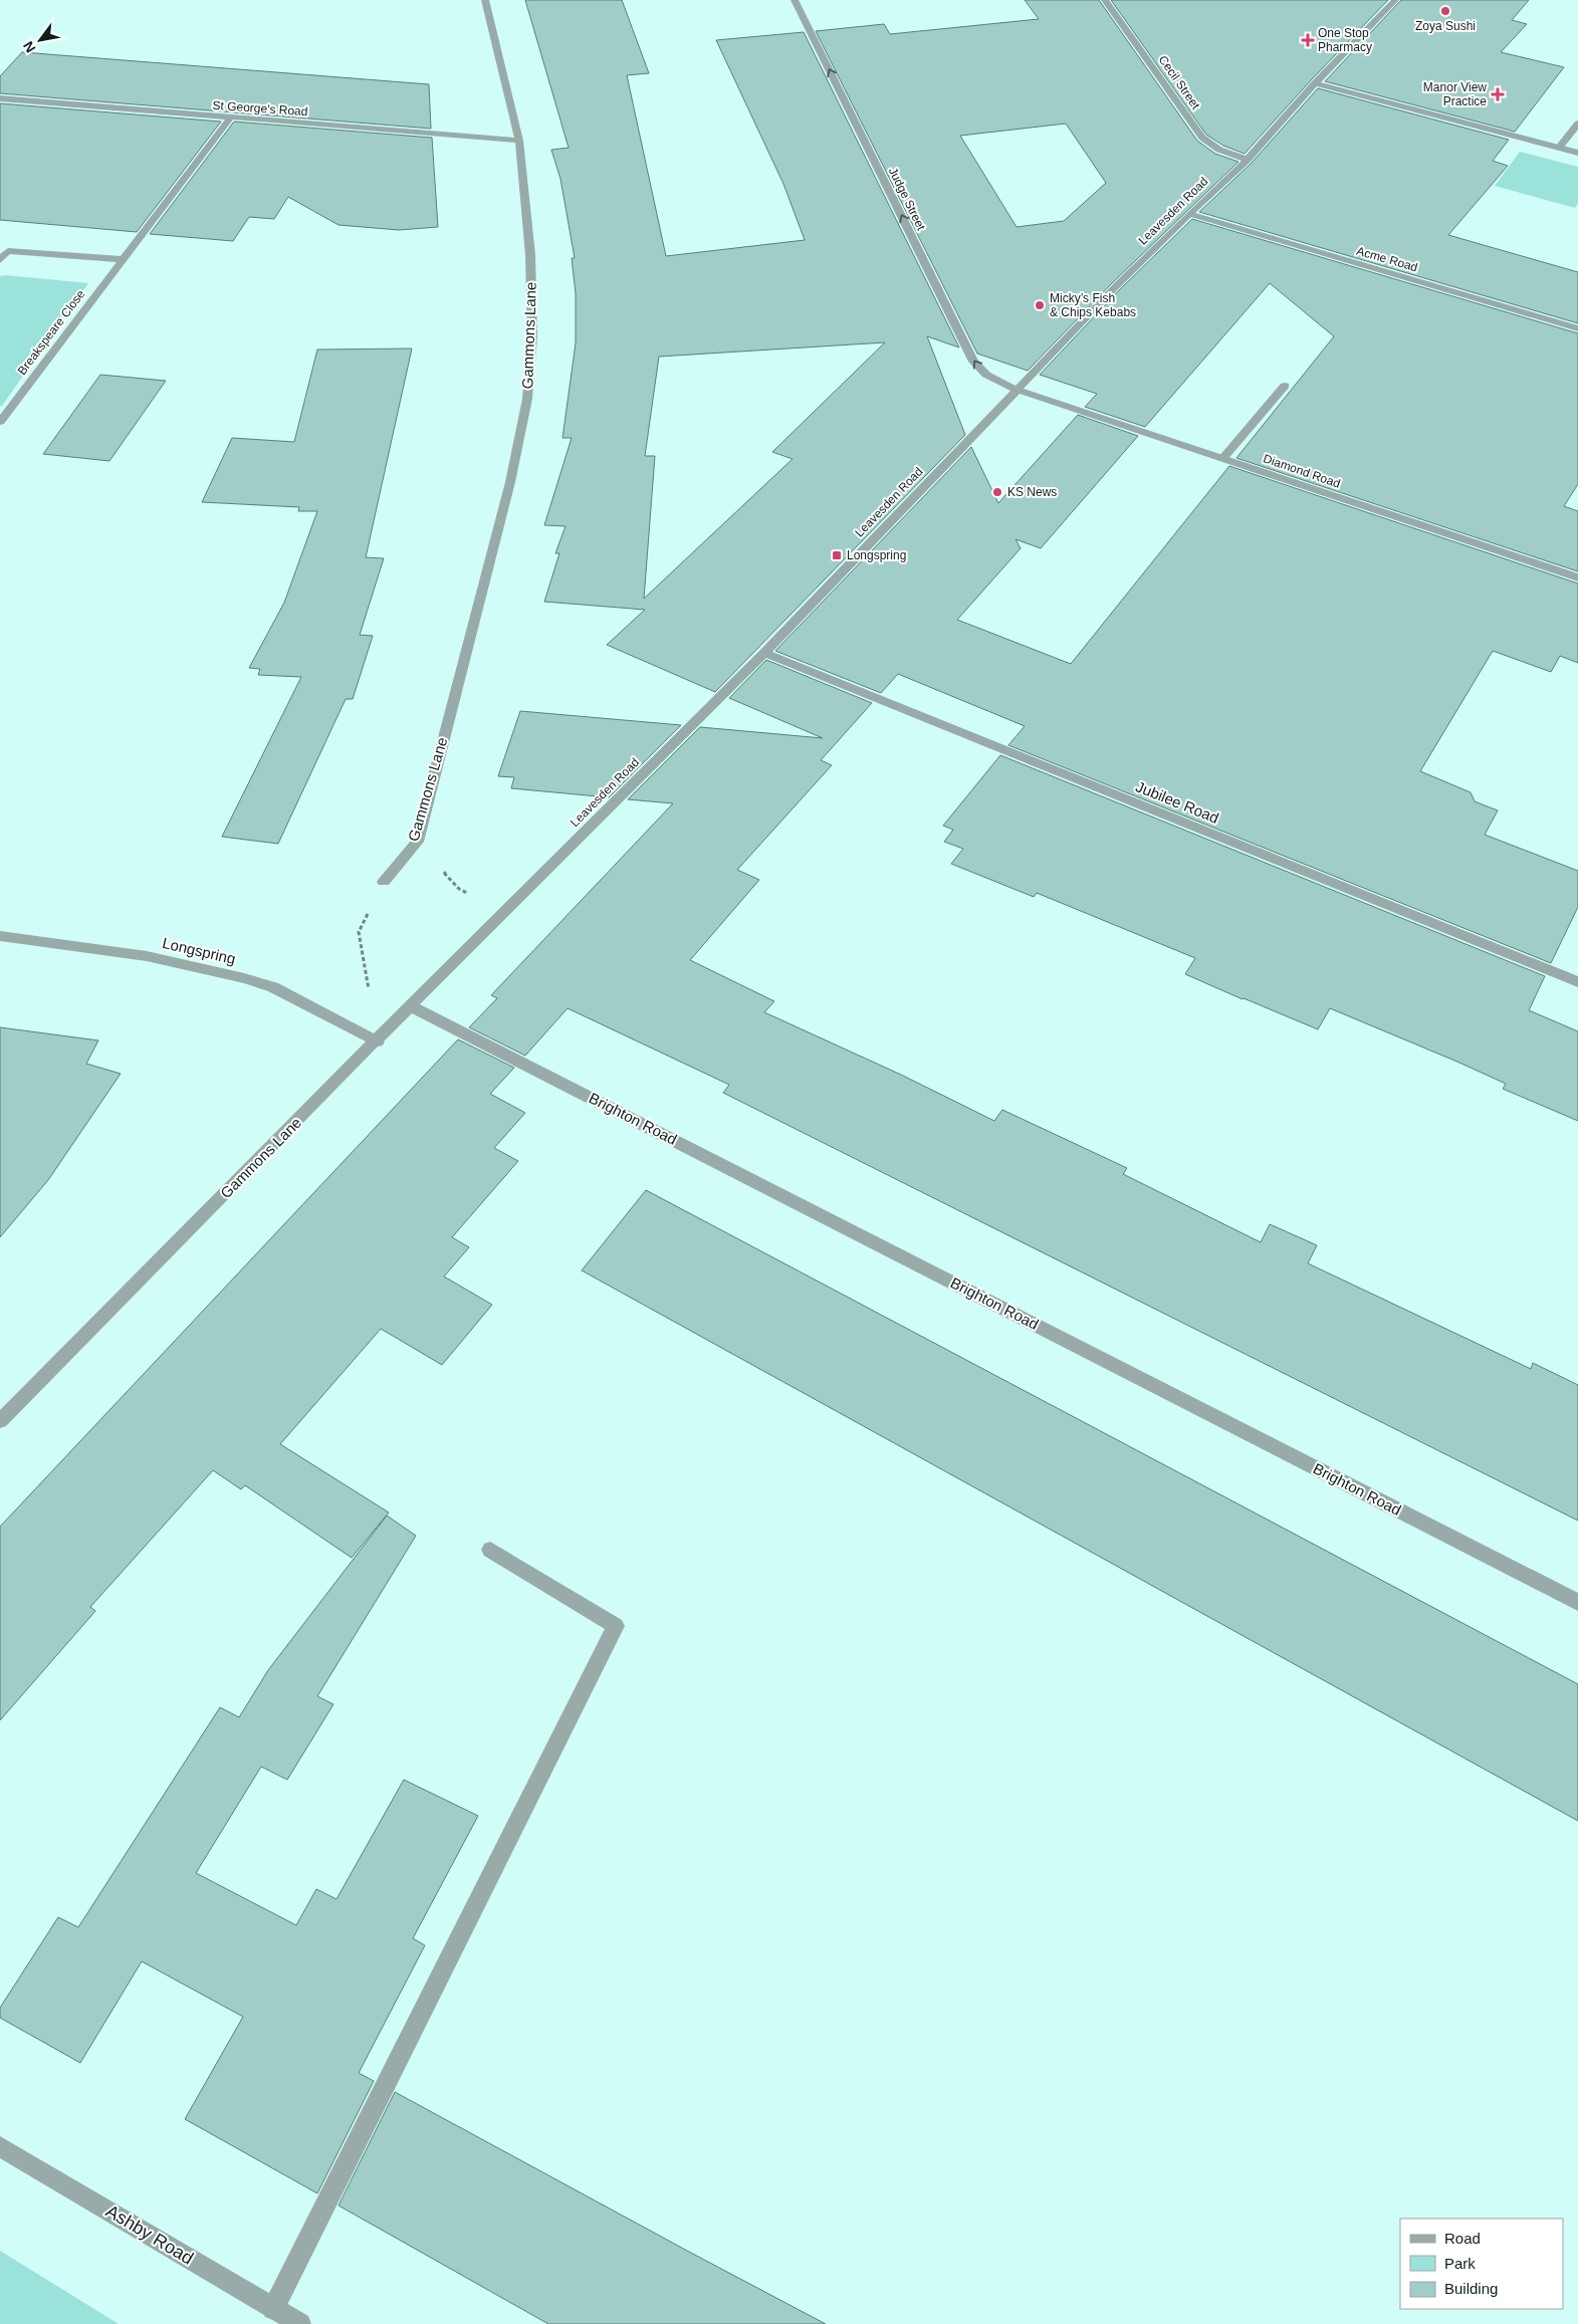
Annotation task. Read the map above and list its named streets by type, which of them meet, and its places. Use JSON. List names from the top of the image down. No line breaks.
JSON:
{"streets":{"street":["Cecil Street","St George's Road","Judge Street","Leavesden Road","Acme Road","Breakspeare Close","Gammons Lane","Diamond Road","Jubilee Road","Longspring","Brighton Road","Ashby Road"]},"crossings":[["Cecil Street","Leavesden Road"],["St George's Road","Breakspeare Close"],["St George's Road","Gammons Lane"],["Judge Street","Leavesden Road"],["Judge Street","Diamond Road"],["Leavesden Road","Acme Road"],["Leavesden Road","Gammons Lane"],["Leavesden Road","Diamond Road"],["Leavesden Road","Jubilee Road"],["Leavesden Road","Longspring"],["Leavesden Road","Brighton Road"],["Gammons Lane","Longspring"]],"one_way":["Judge Street"],"places":{"other":["Zoya Sushi","Micky’s Fish & Chips Kebabs","KS News"],"health":["One Stop Pharmacy","Manor View Practice"],"transit":["Longspring"]},"legend":["Road","Park","Building"],"north":"bottom left"}
